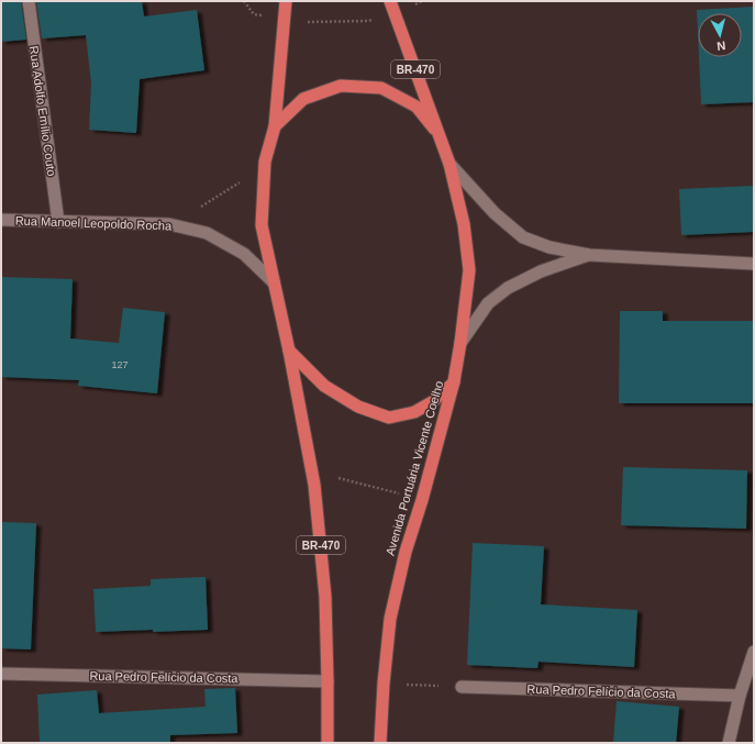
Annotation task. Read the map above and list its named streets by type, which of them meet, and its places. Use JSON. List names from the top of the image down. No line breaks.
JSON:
{"streets":{"highway":["BR-470","Avenida Portuária Vicente Coelho"],"main road":["Rua Adolfo Emílio Couto","Rua Manoel Leopoldo Rocha","Rua Pedro Felício da Costa"]},"crossings":[["BR-470","Rua Manoel Leopoldo Rocha"],["BR-470","Rua Pedro Felício da Costa"],["Rua Adolfo Emílio Couto","Rua Manoel Leopoldo Rocha"]],"house_numbers":["127"],"north":"bottom"}
